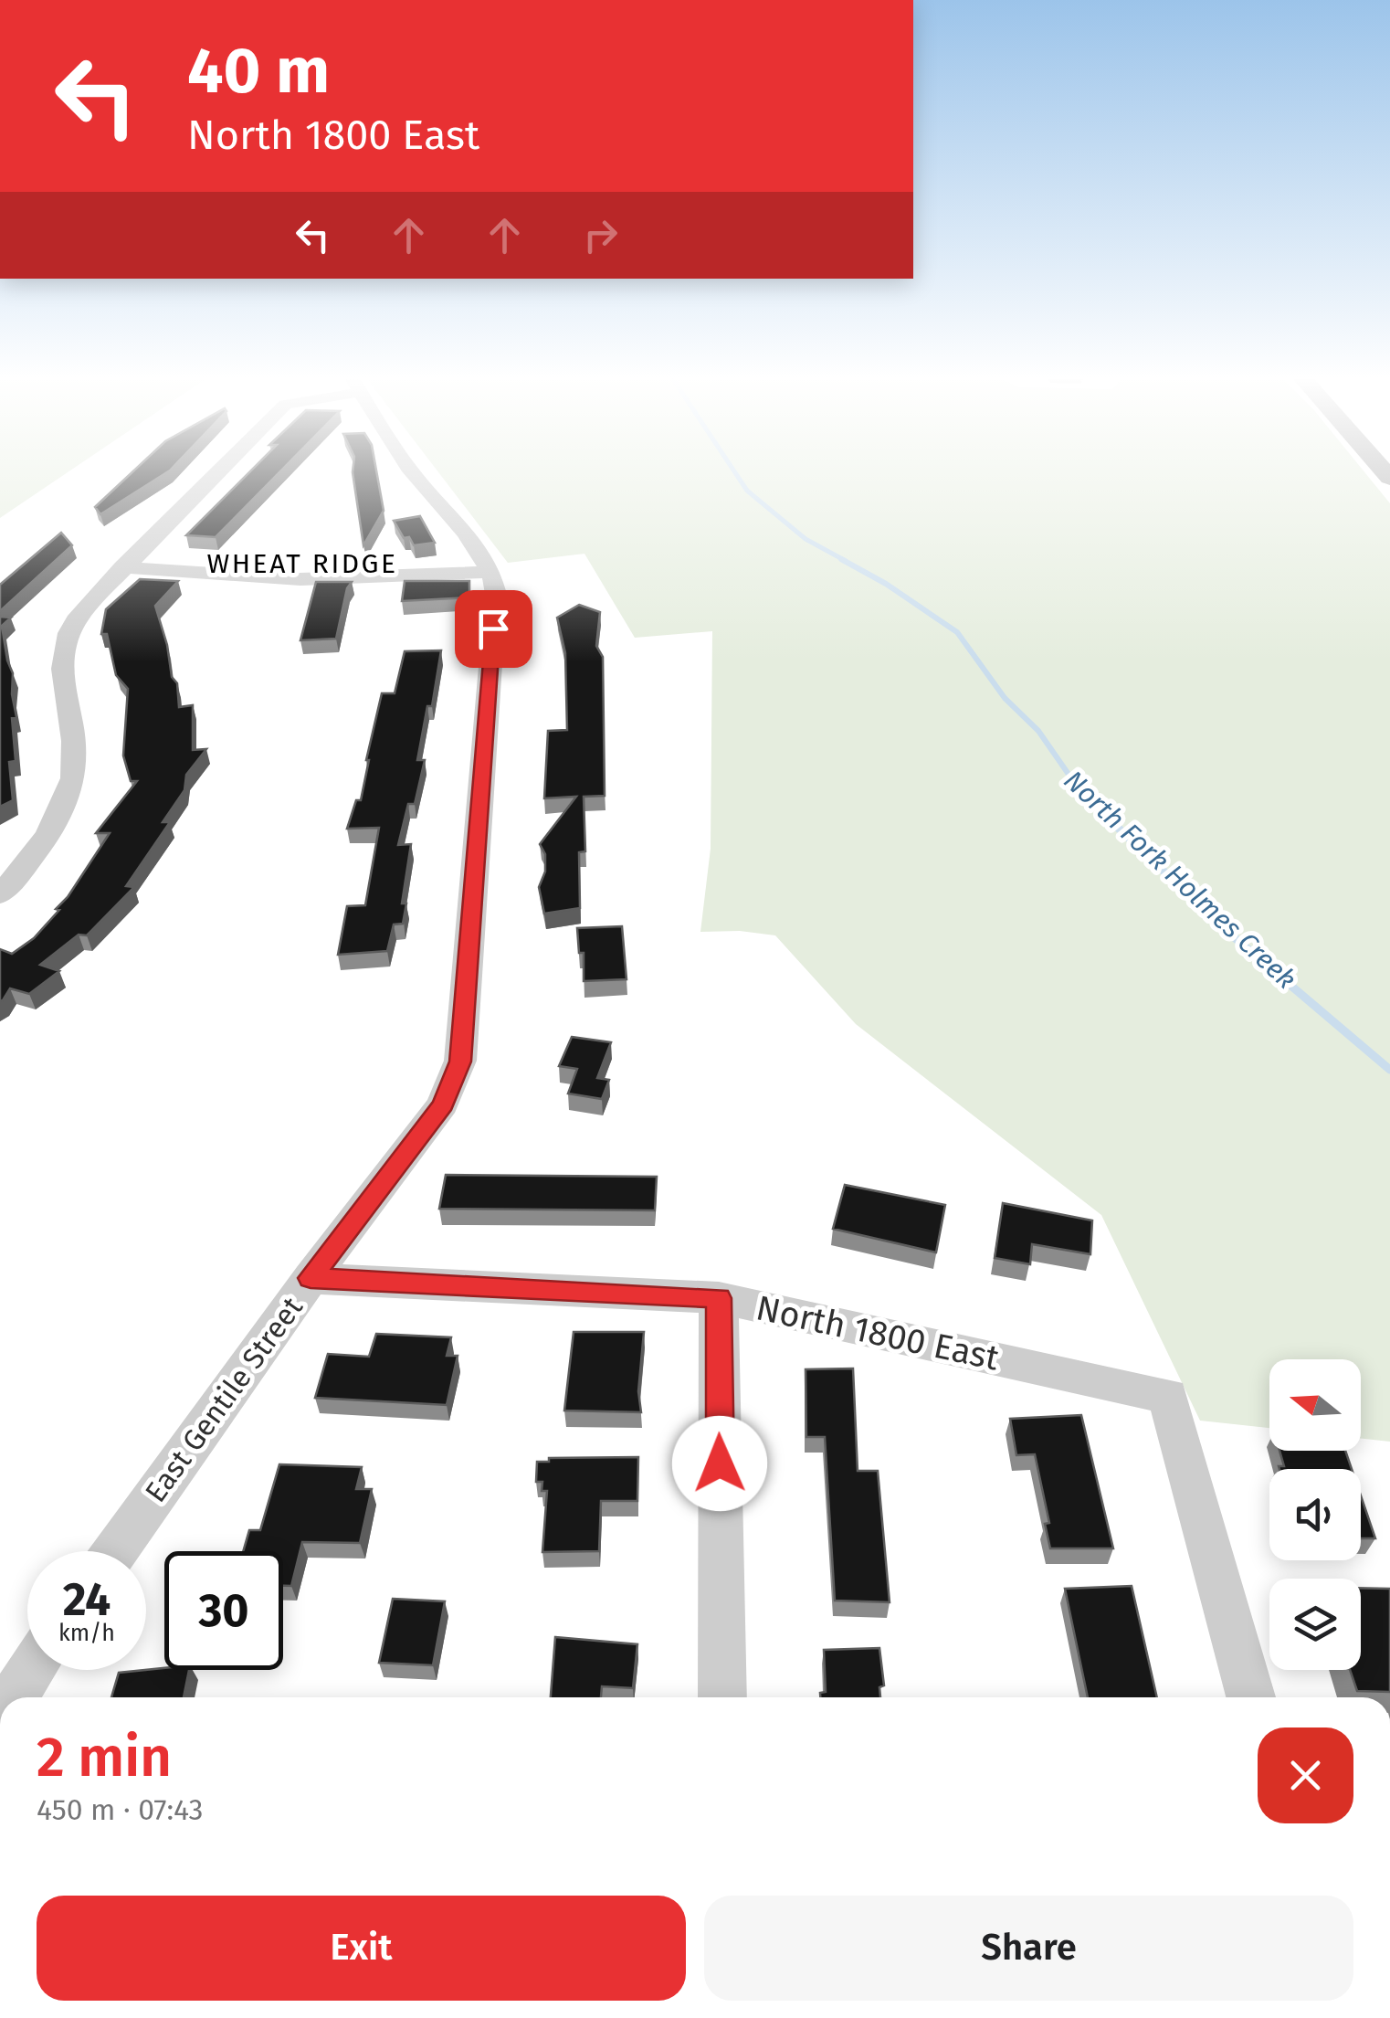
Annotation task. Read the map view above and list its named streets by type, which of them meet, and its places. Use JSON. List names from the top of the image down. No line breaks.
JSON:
{"streets":{"street":["North 1800 East","East Gentile Street"]},"crossings":[["North 1800 East","East Gentile Street"]],"districts":["WHEAT RIDGE"],"water":["North Fork Holmes Creek"],"north":"left","page":{"turn":["40 m","North 1800 East"],"speed":"24 km/h","limit":"30","heading":["2 min","450 m · 07:43"],"buttons":["Exit","Share"]}}
